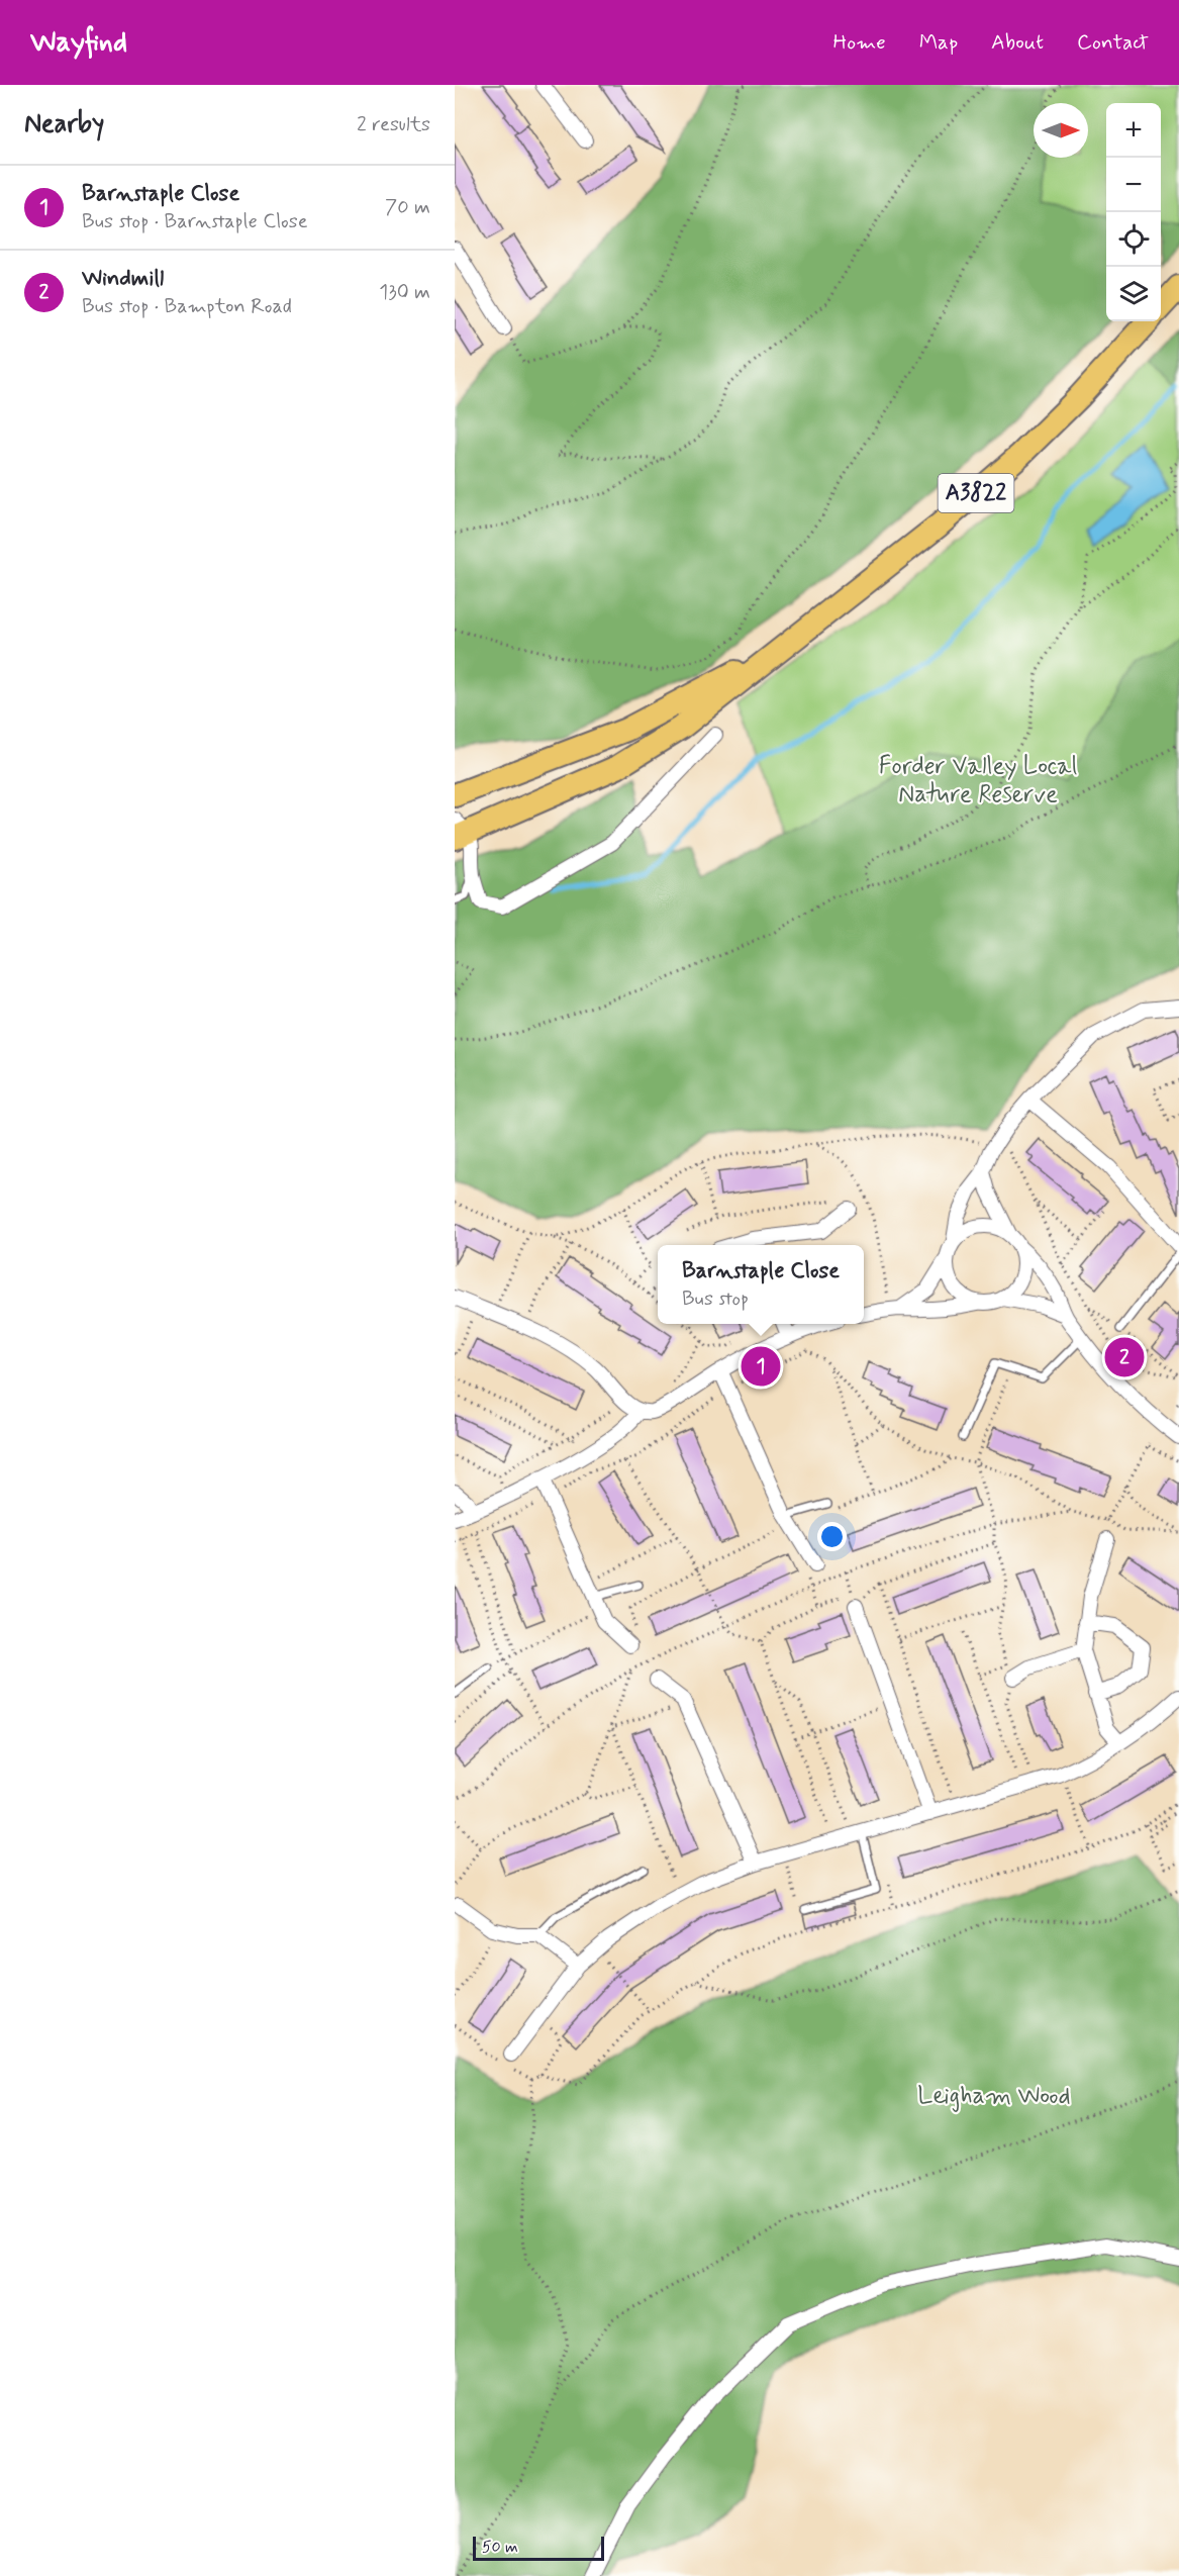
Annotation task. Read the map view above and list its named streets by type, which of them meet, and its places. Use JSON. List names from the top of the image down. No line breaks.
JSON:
{"streets":{"main road":["A3822"]},"parks":["Forder Valley Local Nature Reserve","Leigham Wood"],"scale_bar":"50 m","north":"right","page":{"header":"Wayfind","nav":["Home","Map","About","Contact"],"heading":["Nearby","2 results"],"map_buttons":["+","−"],"list":[{"mark":"1","name":"Barnstaple Close","note":"Bus stop · Barnstaple Close","value":"70 m"},{"mark":"2","name":"Windmill","note":"Bus stop · Bampton Road","value":"130 m"}],"popup":["Barnstaple Close","Bus stop"],"pins":["2","1"],"scale":"50 m"}}
